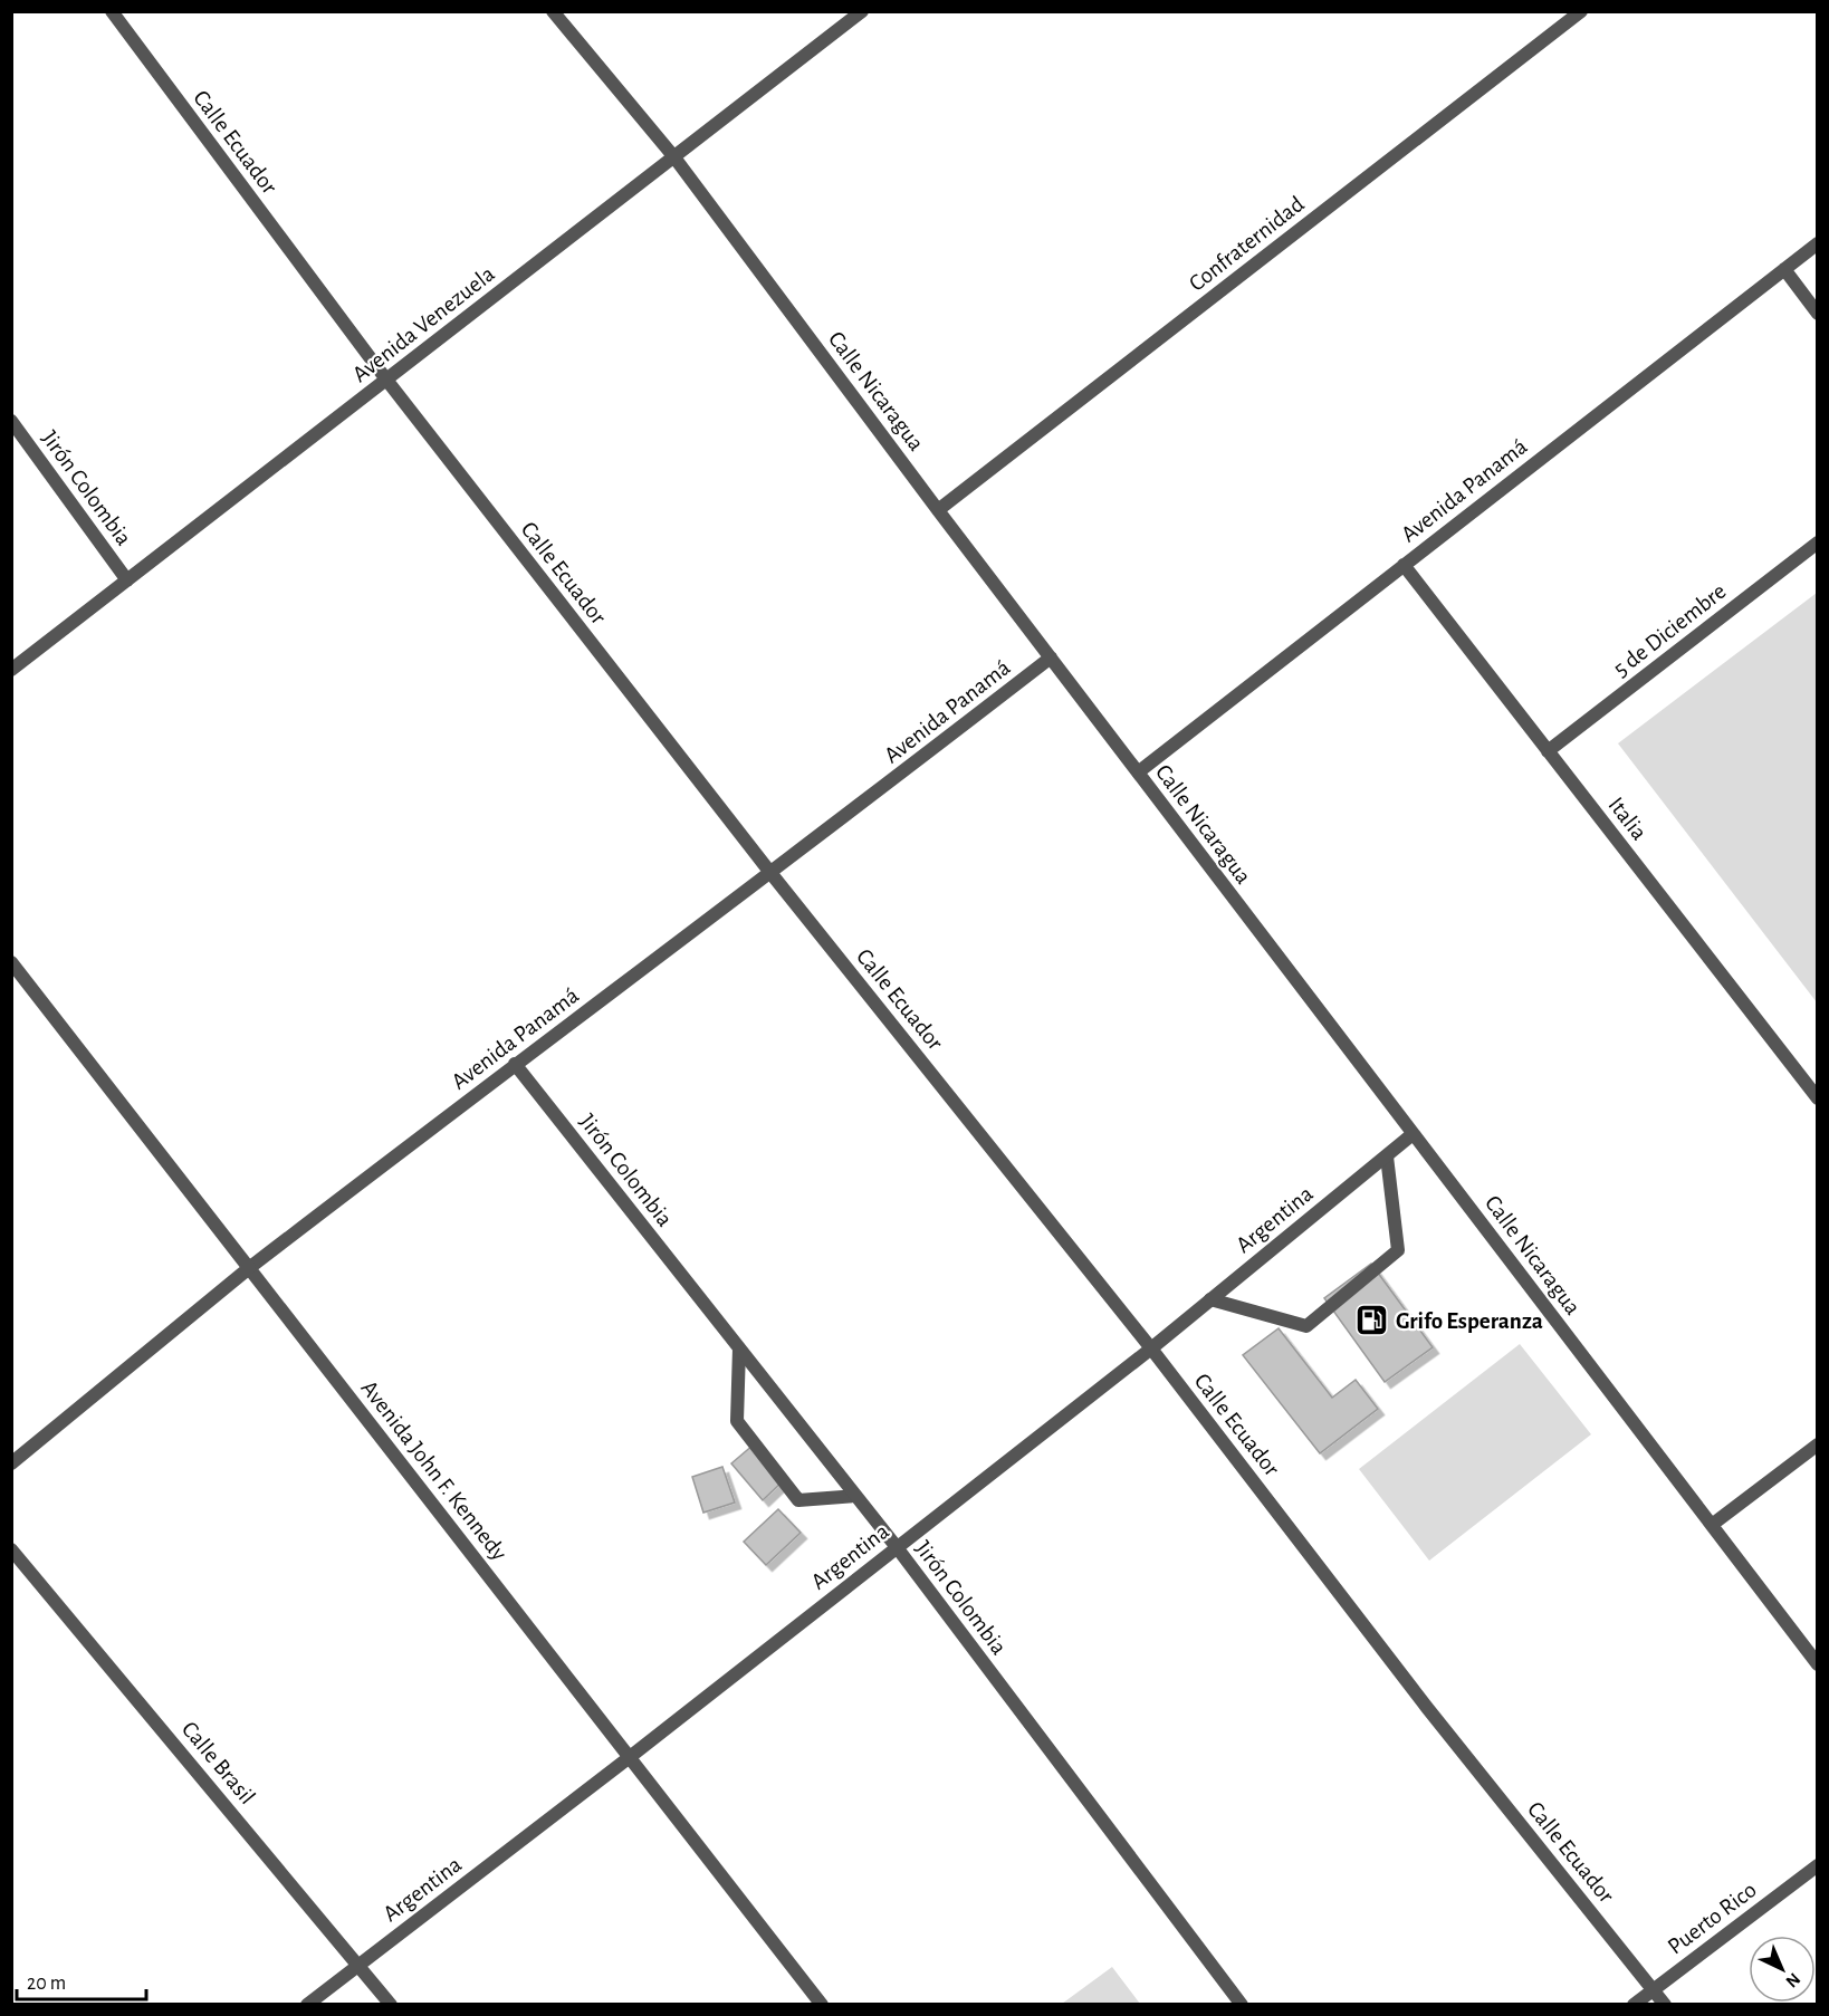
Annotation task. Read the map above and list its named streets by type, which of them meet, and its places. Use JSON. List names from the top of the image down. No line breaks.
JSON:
{"streets":{"street":["Calle Ecuador","Confraternidad","Avenida Venezuela","Calle Nicaragua","Jirón Colombia","Avenida Panamá","5 de Diciembre","Italia","Argentina","Avenida John F. Kennedy","Calle Brasil","Puerto Rico"]},"crossings":[["Calle Ecuador","Avenida Venezuela"],["Calle Ecuador","Avenida Panamá"],["Calle Ecuador","Argentina"],["Calle Ecuador","Puerto Rico"],["Confraternidad","Calle Nicaragua"],["Avenida Venezuela","Calle Nicaragua"],["Avenida Venezuela","Jirón Colombia"],["Calle Nicaragua","Avenida Panamá"],["Calle Nicaragua","Argentina"],["Jirón Colombia","Avenida Panamá"],["Jirón Colombia","Argentina"],["Avenida Panamá","Italia"],["Avenida Panamá","Avenida John F. Kennedy"],["5 de Diciembre","Italia"],["Argentina","Avenida John F. Kennedy"],["Argentina","Calle Brasil"]],"places":{"fuel station":["Grifo Esperanza"]},"scale_bar":"20 m","north":"bottom right"}
